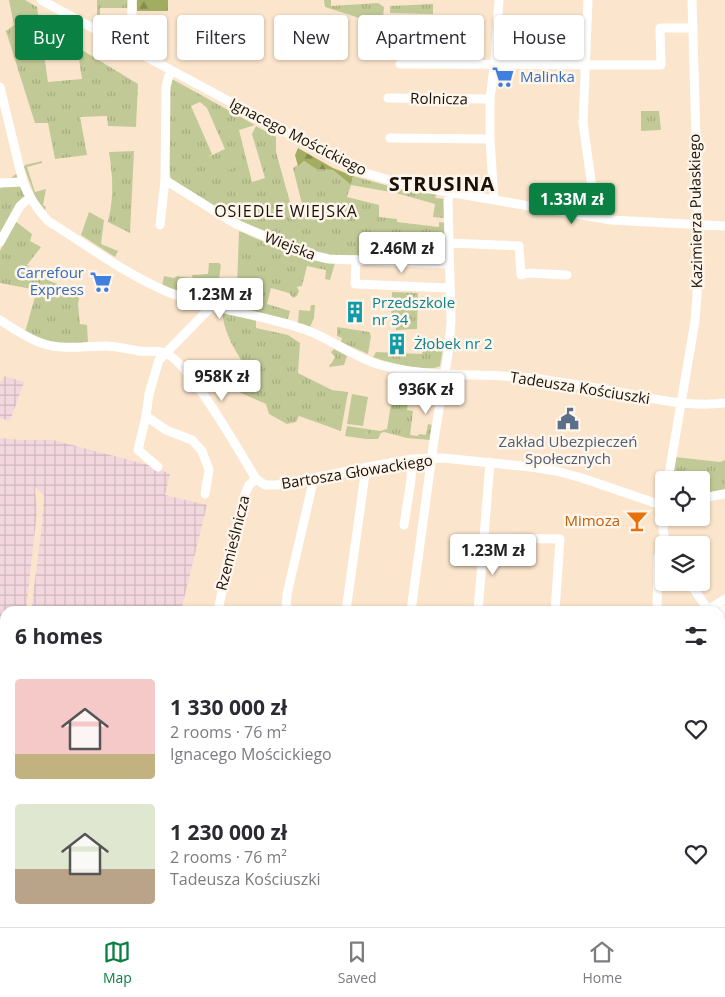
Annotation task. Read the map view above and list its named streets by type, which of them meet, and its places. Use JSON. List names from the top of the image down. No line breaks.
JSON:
{"streets":{"street":["Rolnicza","Ignacego Mościckiego","Kazimierza Pułaskiego","Wiejska","Tadeusza Kościuszki","Bartosza Głowackiego","Rzemieślnicza"]},"crossings":[["Ignacego Mościckiego","Kazimierza Pułaskiego"],["Kazimierza Pułaskiego","Tadeusza Kościuszki"],["Bartosza Głowackiego","Rzemieślnicza"]],"districts":["STRUSINA","OSIEDLE WIEJSKA"],"places":{"supermarket":["Malinka","Carrefour Express"],"building":["Przedszkole nr 34","Żłobek nr 2"],"public building":["Zakład Ubezpieczeń Społecznych"],"bar":["Mimoza"]},"page":{"chip":["Buy","Rent","Filters","New","Apartment","House"],"price":["1.33M zł","2.46M zł","1.23M zł","958K zł","936K zł","1.23M zł"],"heading":"6 homes","list":[{"name":"1 330 000 zł","note":"2 rooms · 76 m² · Ignacego Mościckiego"},{"name":"1 230 000 zł","note":"2 rooms · 76 m² · Tadeusza Kościuszki"}],"tabs":["Map","Saved","Home"]}}
